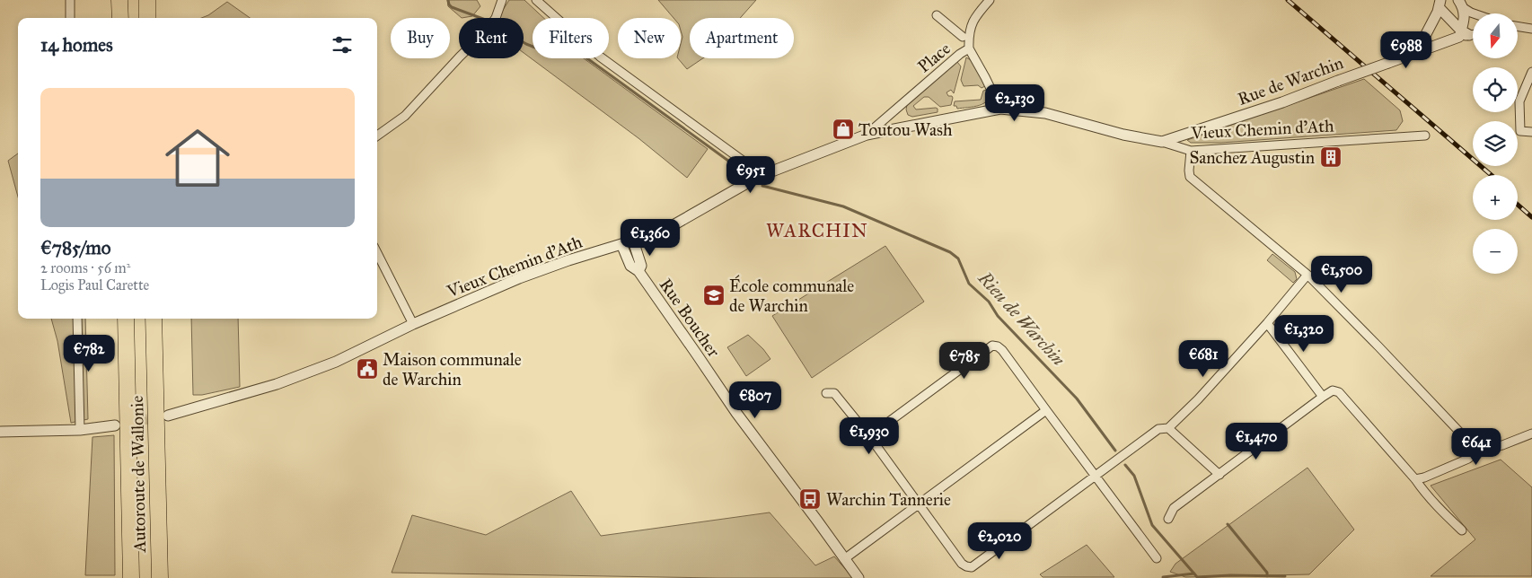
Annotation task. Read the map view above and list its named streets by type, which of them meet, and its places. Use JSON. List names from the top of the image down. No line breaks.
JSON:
{"streets":{"highway":["Autoroute de Wallonie"],"street":["Place","Rue de Warchin","Vieux Chemin d'Ath","Rue Boucher"]},"crossings":[["Place","Vieux Chemin d'Ath"],["Rue de Warchin","Vieux Chemin d'Ath"],["Vieux Chemin d'Ath","Rue Boucher"]],"districts":["WARCHIN"],"water":["Rieu de Warchin"],"places":{"shop":["Toutou Wash"],"building":["Sanchez Augustin"],"school or university":["École communale de Warchin"],"public building":["Maison communale de Warchin"],"bus stop":["Warchin Tannerie"]},"north":"bottom","page":{"map_buttons":["+","−"],"chip":["Buy","Rent","Filters","New","Apartment"],"heading":"14 homes","price":["€988","€2,130","€951","€1,360","€1,500","€1,320","€782","€681","€785","€807","€1,930","€1,470","€641","€2,020"],"list":[{"name":"€785/mo","note":"2 rooms · 56 m² · Logis Paul Carette"}]}}
